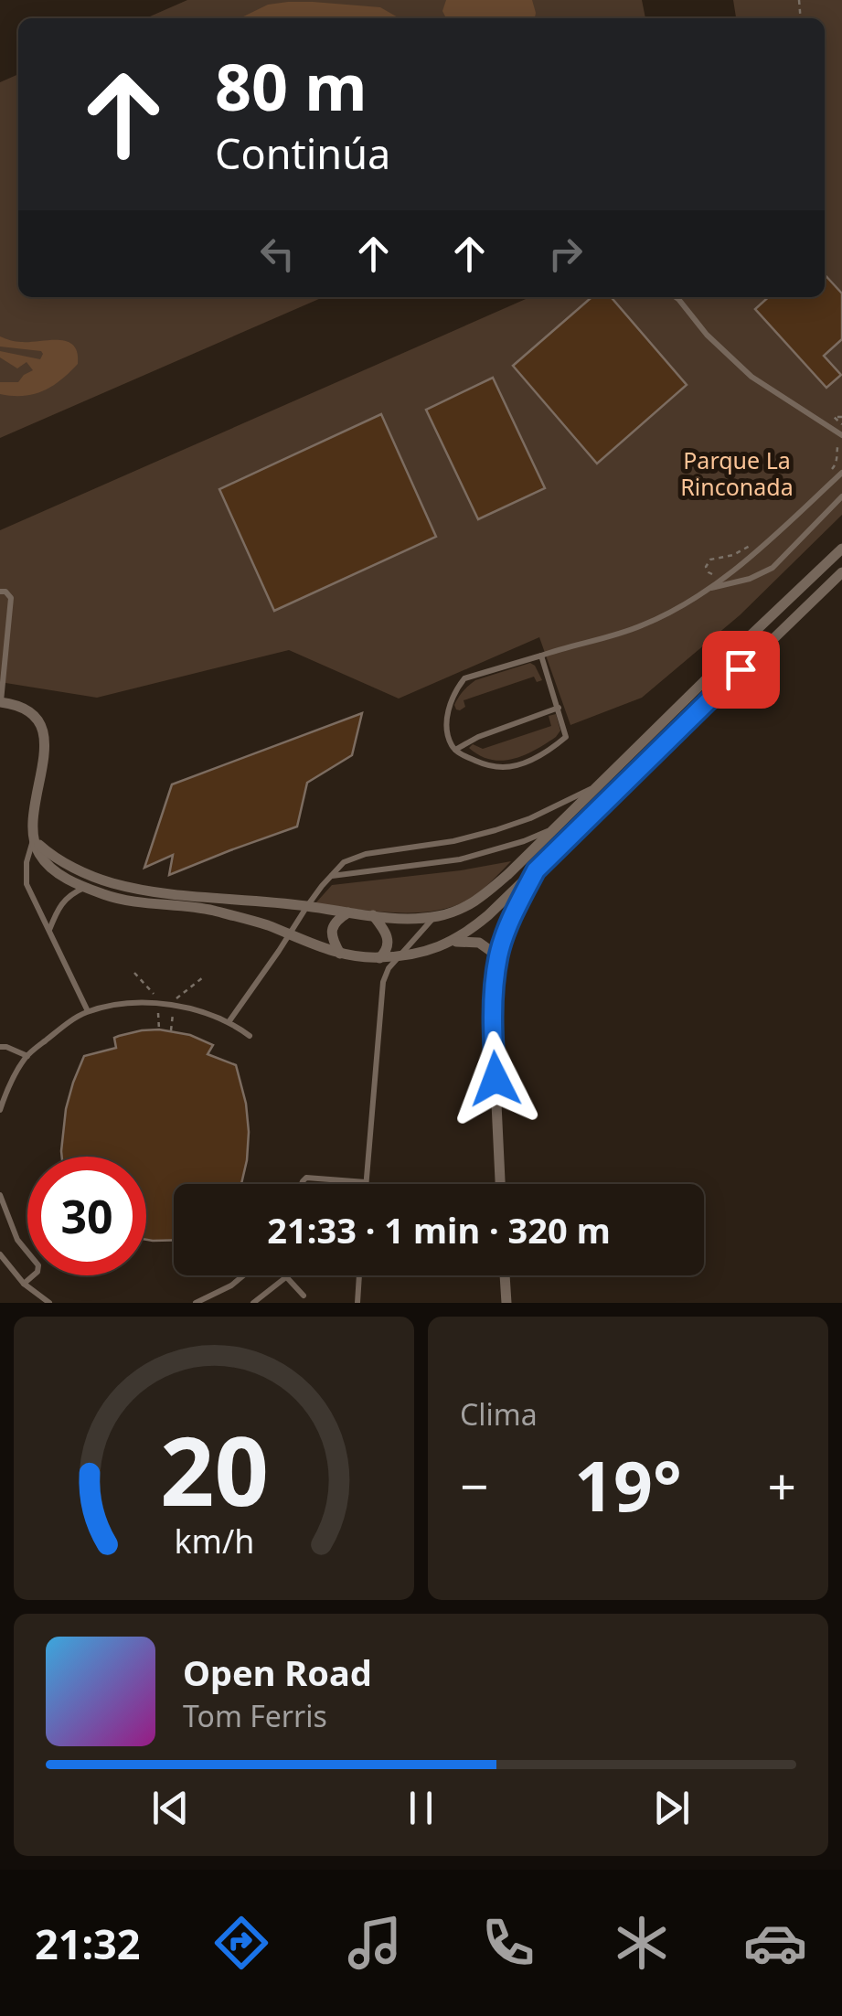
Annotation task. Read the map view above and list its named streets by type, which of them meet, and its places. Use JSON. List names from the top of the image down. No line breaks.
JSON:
{"parks":["Parque La Rinconada"],"page":{"turn":["80 m","Continúa"],"limit":"30","trip":"21:33 · 1 min · 320 m","tile":"Clima","heat":["−","19°","+"],"song":["Open Road","Tom Ferris"],"tabs":"21:32","gauge":["20","km/h"]}}
